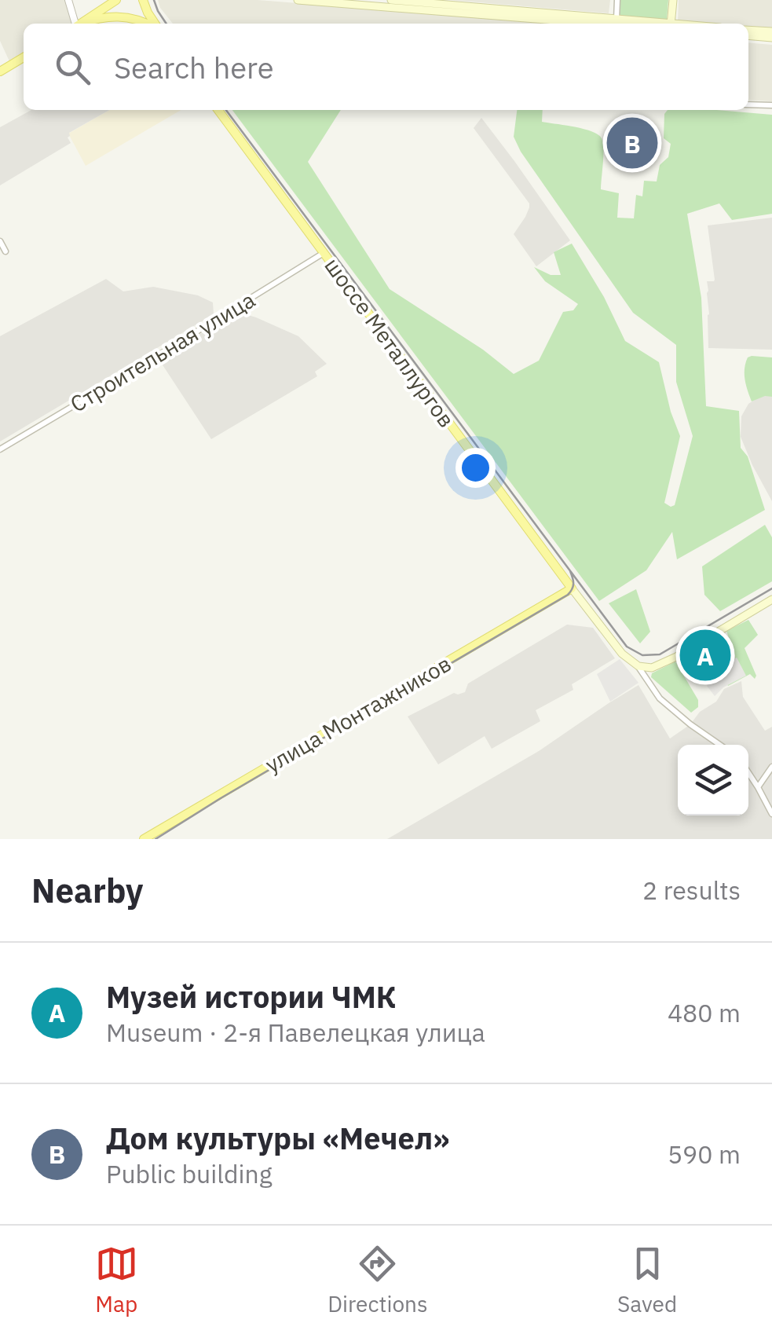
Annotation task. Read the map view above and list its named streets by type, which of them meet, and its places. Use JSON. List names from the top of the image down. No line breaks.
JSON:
{"streets":{"main road":["шоссе Металлургов","улица Монтажников"],"street":["Строительная улица"]},"crossings":[["шоссе Металлургов","Строительная улица"],["шоссе Металлургов","улица Монтажников"]],"page":{"search":"Search here","pins":["B","A"],"heading":["Nearby","2 results"],"list":[{"mark":"A","name":"Музей истории ЧМК","note":"Museum · 2-я Павелецкая улица","value":"480 m"},{"mark":"B","name":"Дом культуры «Мечел»","note":"Public building","value":"590 m"}],"nav":["Map","Directions","Saved"]}}
